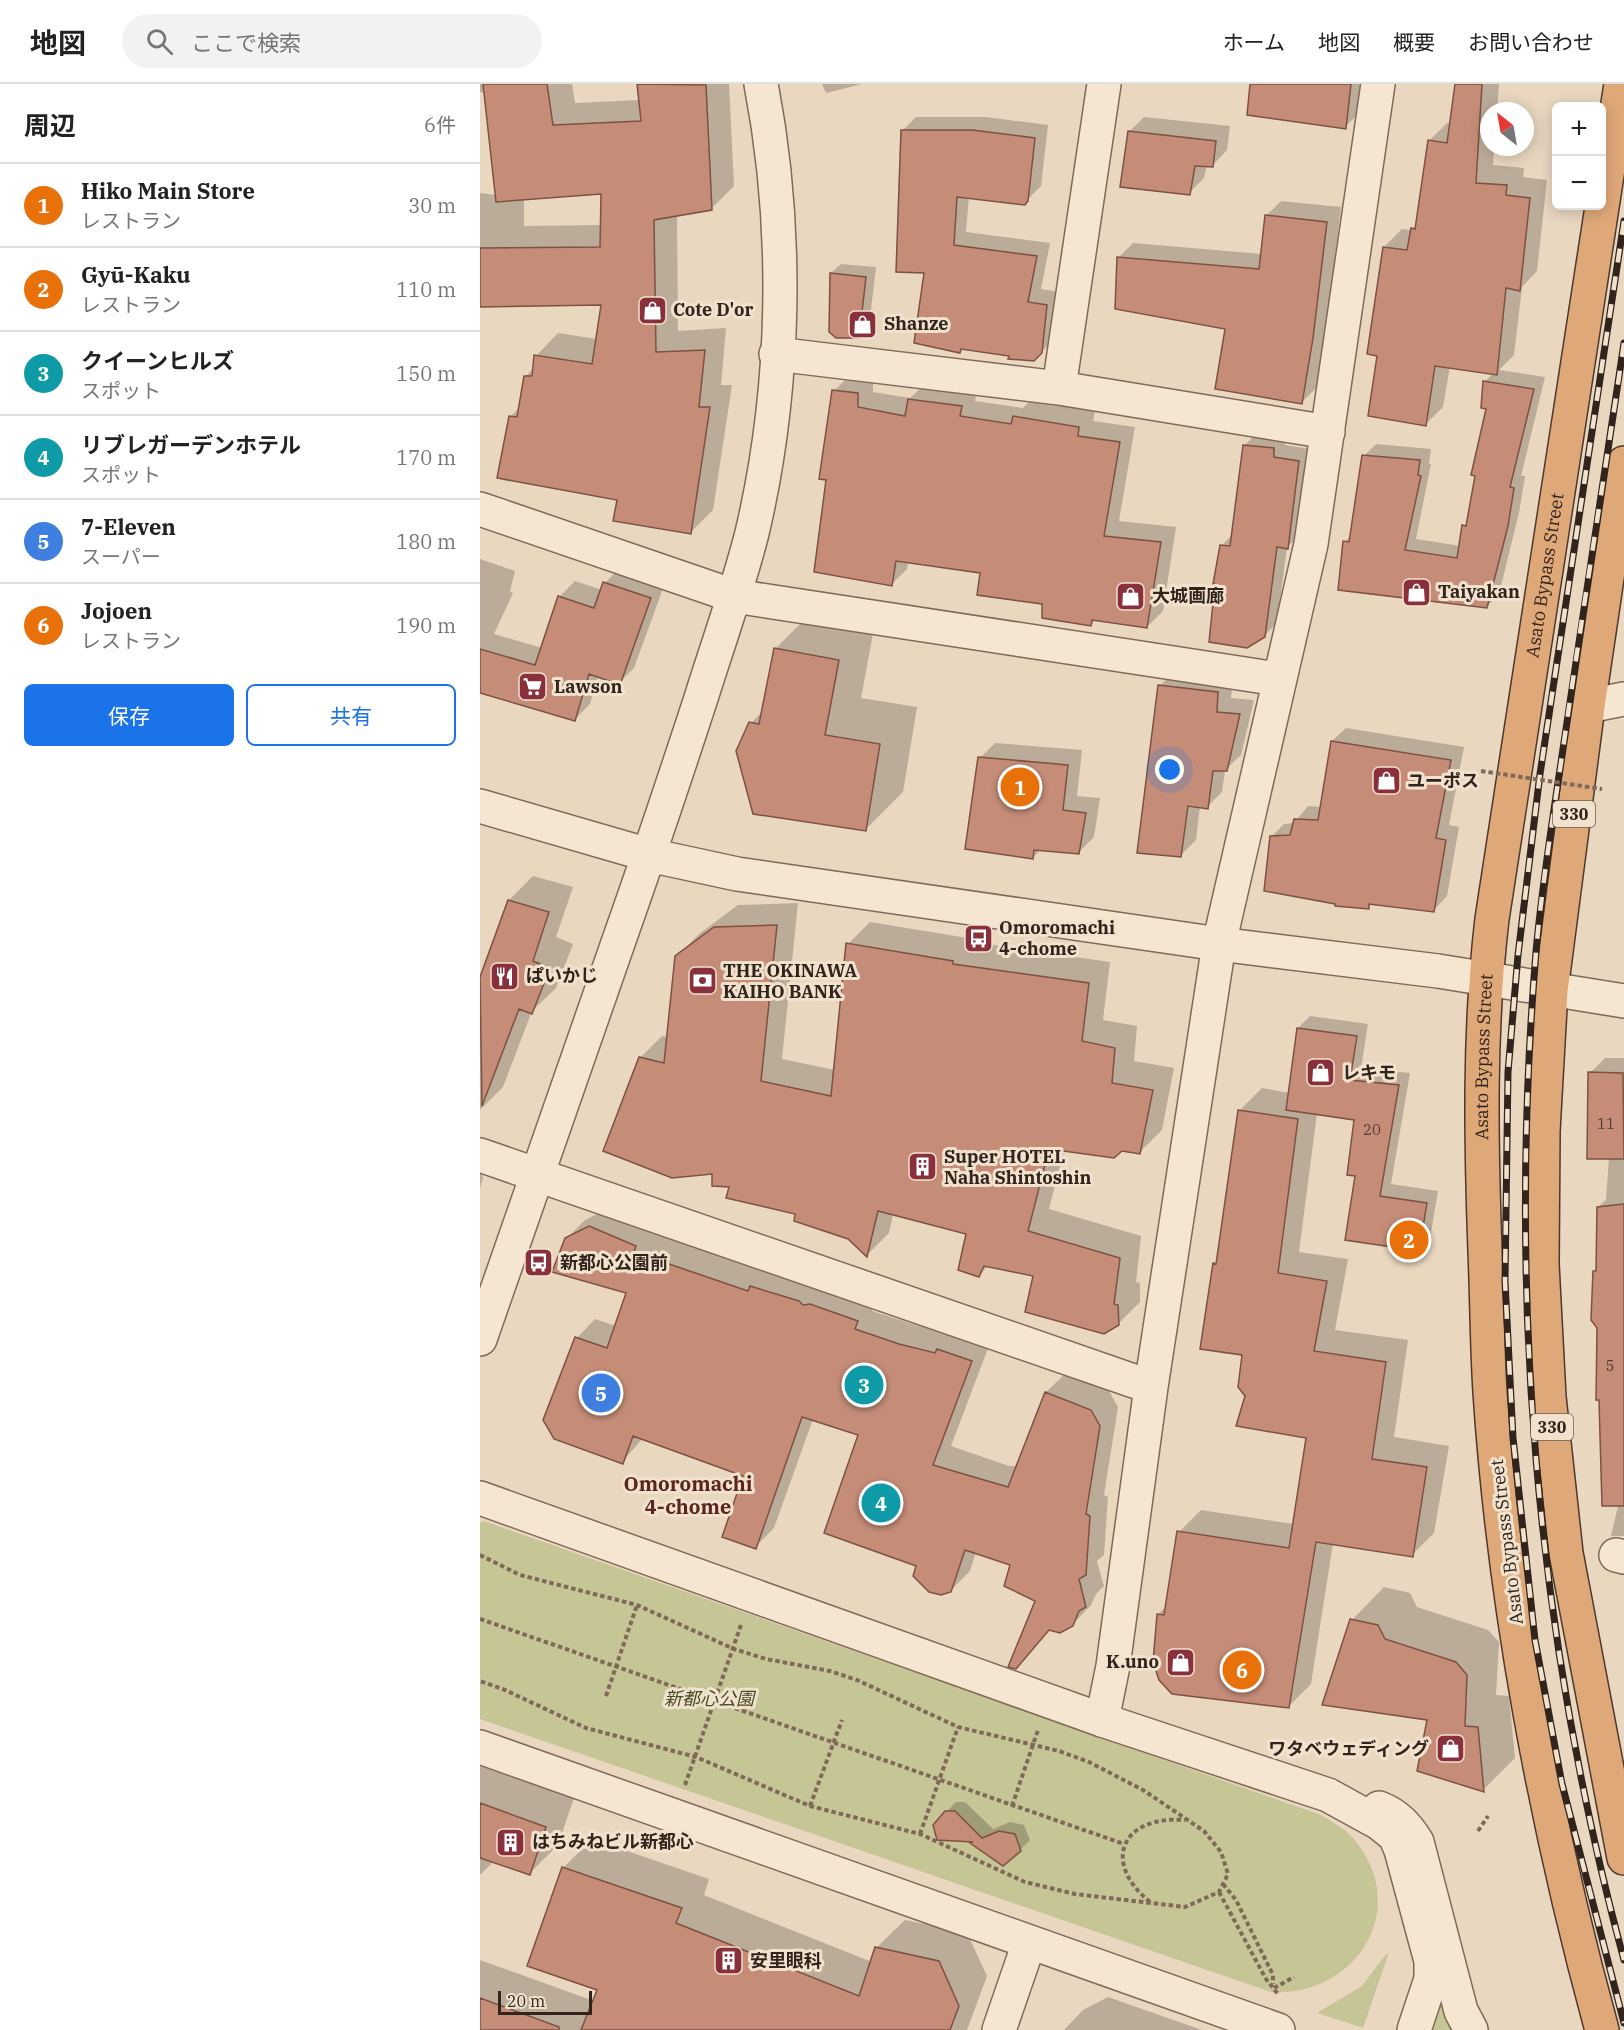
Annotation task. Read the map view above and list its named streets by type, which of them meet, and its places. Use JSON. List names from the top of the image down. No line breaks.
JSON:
{"streets":{"highway":["Asato Bypass Street","330"]},"districts":["Omoromachi 4-chome"],"parks":["新都心公園"],"places":{"shop":["Cote D'or","Shanze","Taiyakan","大城画廊","ユーポス","レキモ","K.uno","ワタベウェディング"],"supermarket":["Lawson"],"bus stop":["Omoromachi 4-chome","新都心公園前"],"restaurant":["ぱいかじ"],"bank":["THE OKINAWA KAIHO BANK"],"building":["Super HOTEL Naha Shintoshin","はちみねビル新都心","安里眼科"]},"house_numbers":["11","20","5"],"scale_bar":"20 m","north":"top left","page":{"header":"地図","search":"ここで検索","nav":["ホーム","地図","概要","お問い合わせ"],"heading":["周辺","6件"],"map_buttons":["+","−"],"list":[{"mark":"1","name":"Hiko Main Store","note":"レストラン","value":"30 m"},{"mark":"2","name":"Gyū-Kaku","note":"レストラン","value":"110 m"},{"mark":"3","name":"クイーンヒルズ","note":"スポット","value":"150 m"},{"mark":"4","name":"リブレガーデンホテル","note":"スポット","value":"170 m"},{"mark":"5","name":"7-Eleven","note":"スーパー","value":"180 m"},{"mark":"6","name":"Jojoen","note":"レストラン","value":"190 m"}],"buttons":["保存","共有"],"pins":["1","2","3","5","4","6"],"scale":"20 m"}}
